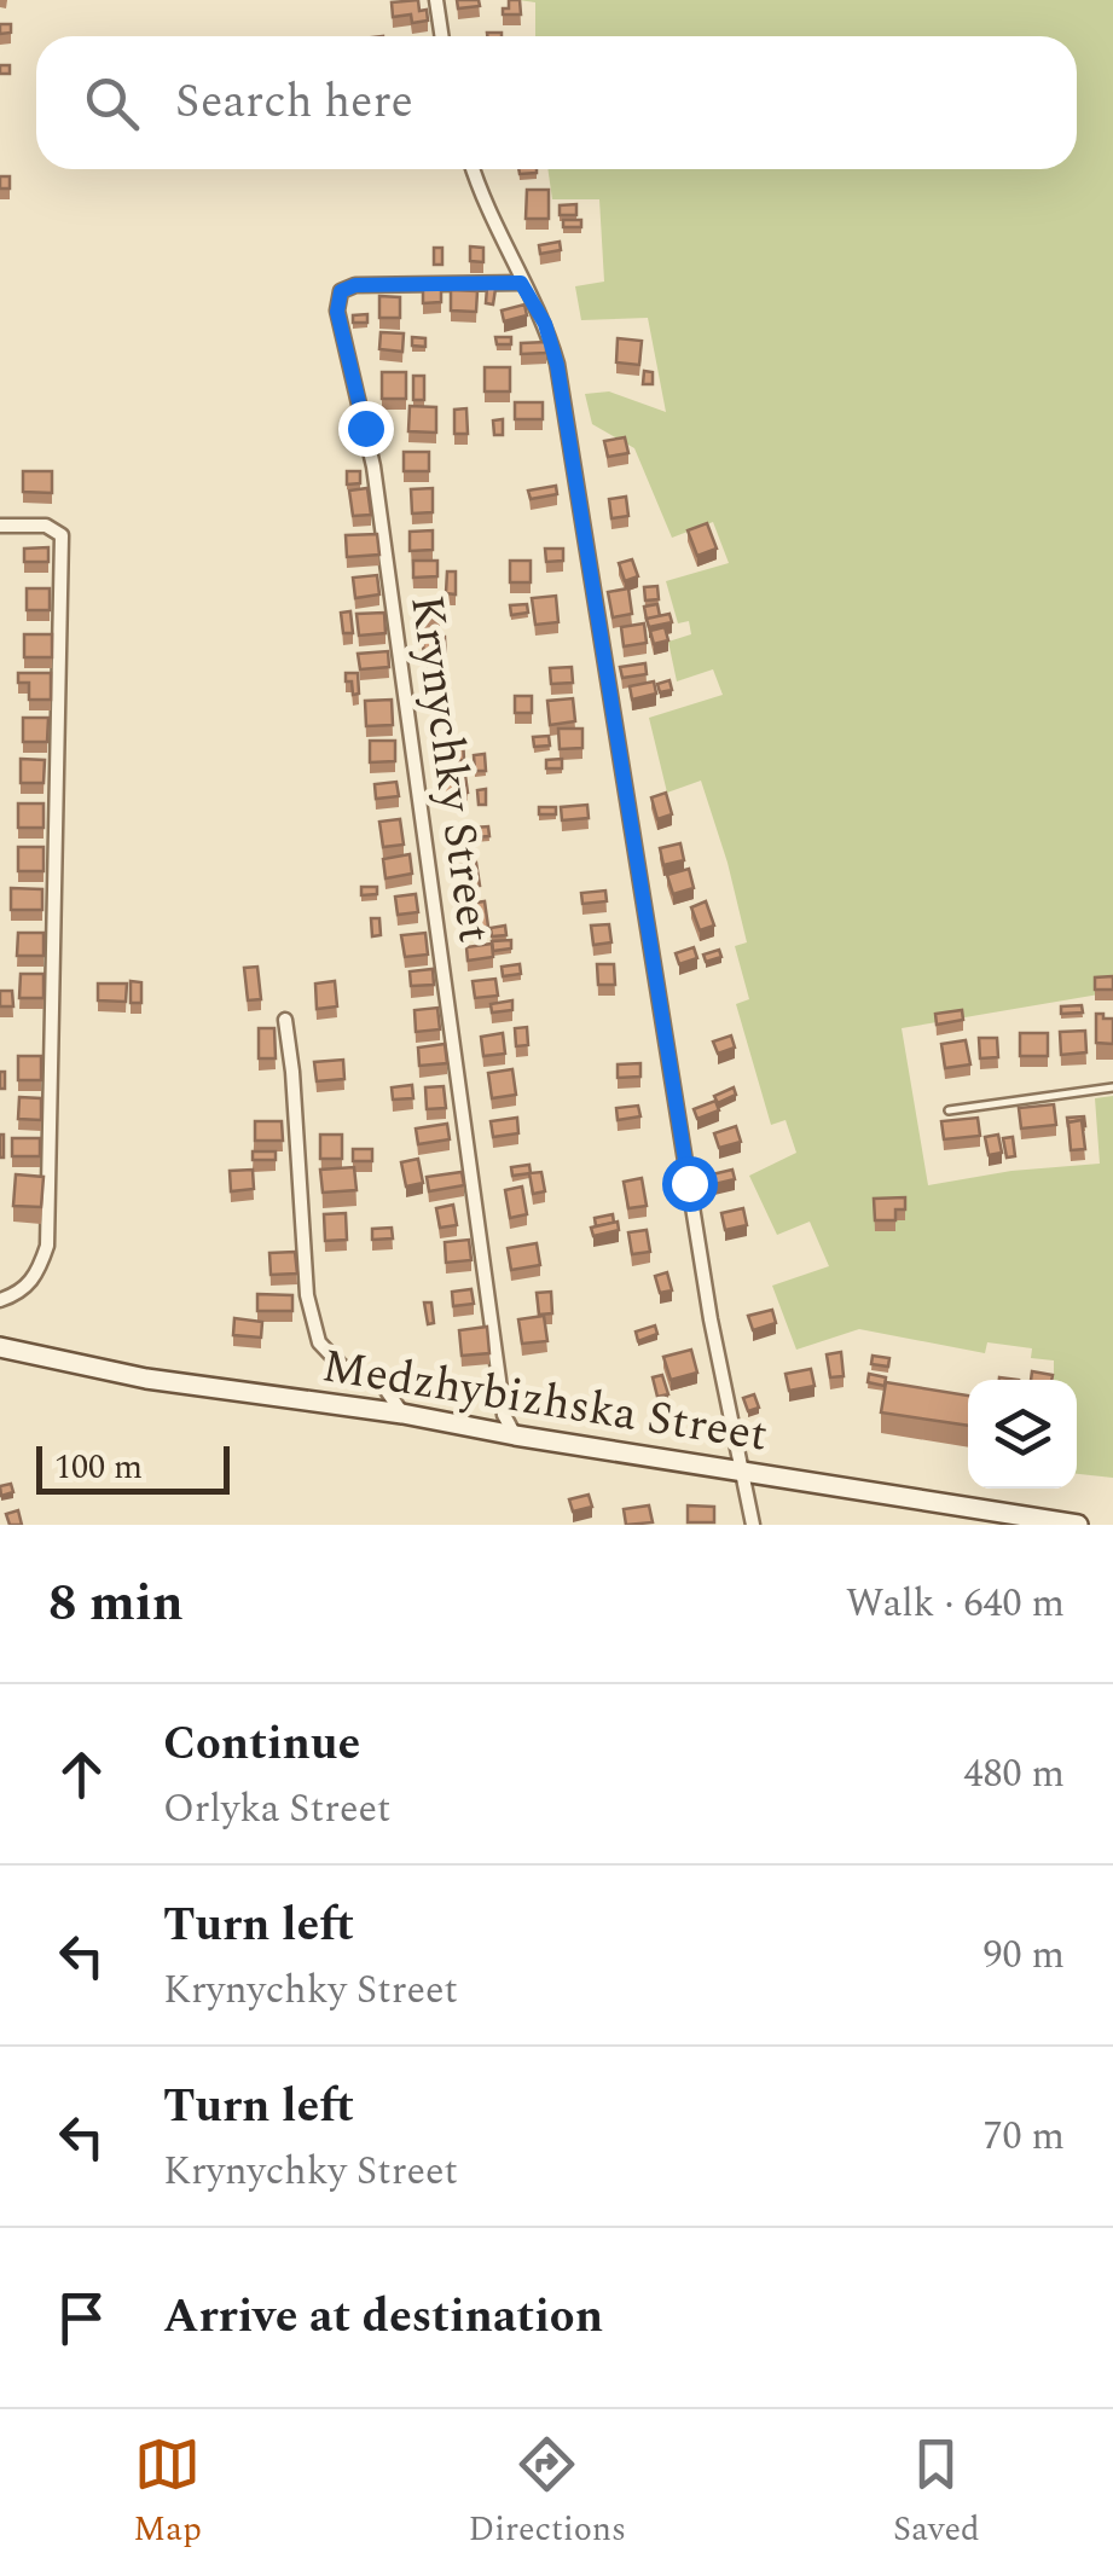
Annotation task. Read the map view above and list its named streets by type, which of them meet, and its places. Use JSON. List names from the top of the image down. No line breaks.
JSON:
{"streets":{"main road":["Medzhybizhska Street"],"street":["Krynychky Street"]},"crossings":[["Krynychky Street","Medzhybizhska Street"]],"scale_bar":"100 m","page":{"search":"Search here","scale":"100 m","heading":["8 min","Walk · 640 m"],"list":[["Continue","Orlyka Street","480 m"],["Turn left","Krynychky Street","90 m"],["Turn left","Krynychky Street","70 m"],"Arrive at destination"],"nav":["Map","Directions","Saved"]}}
